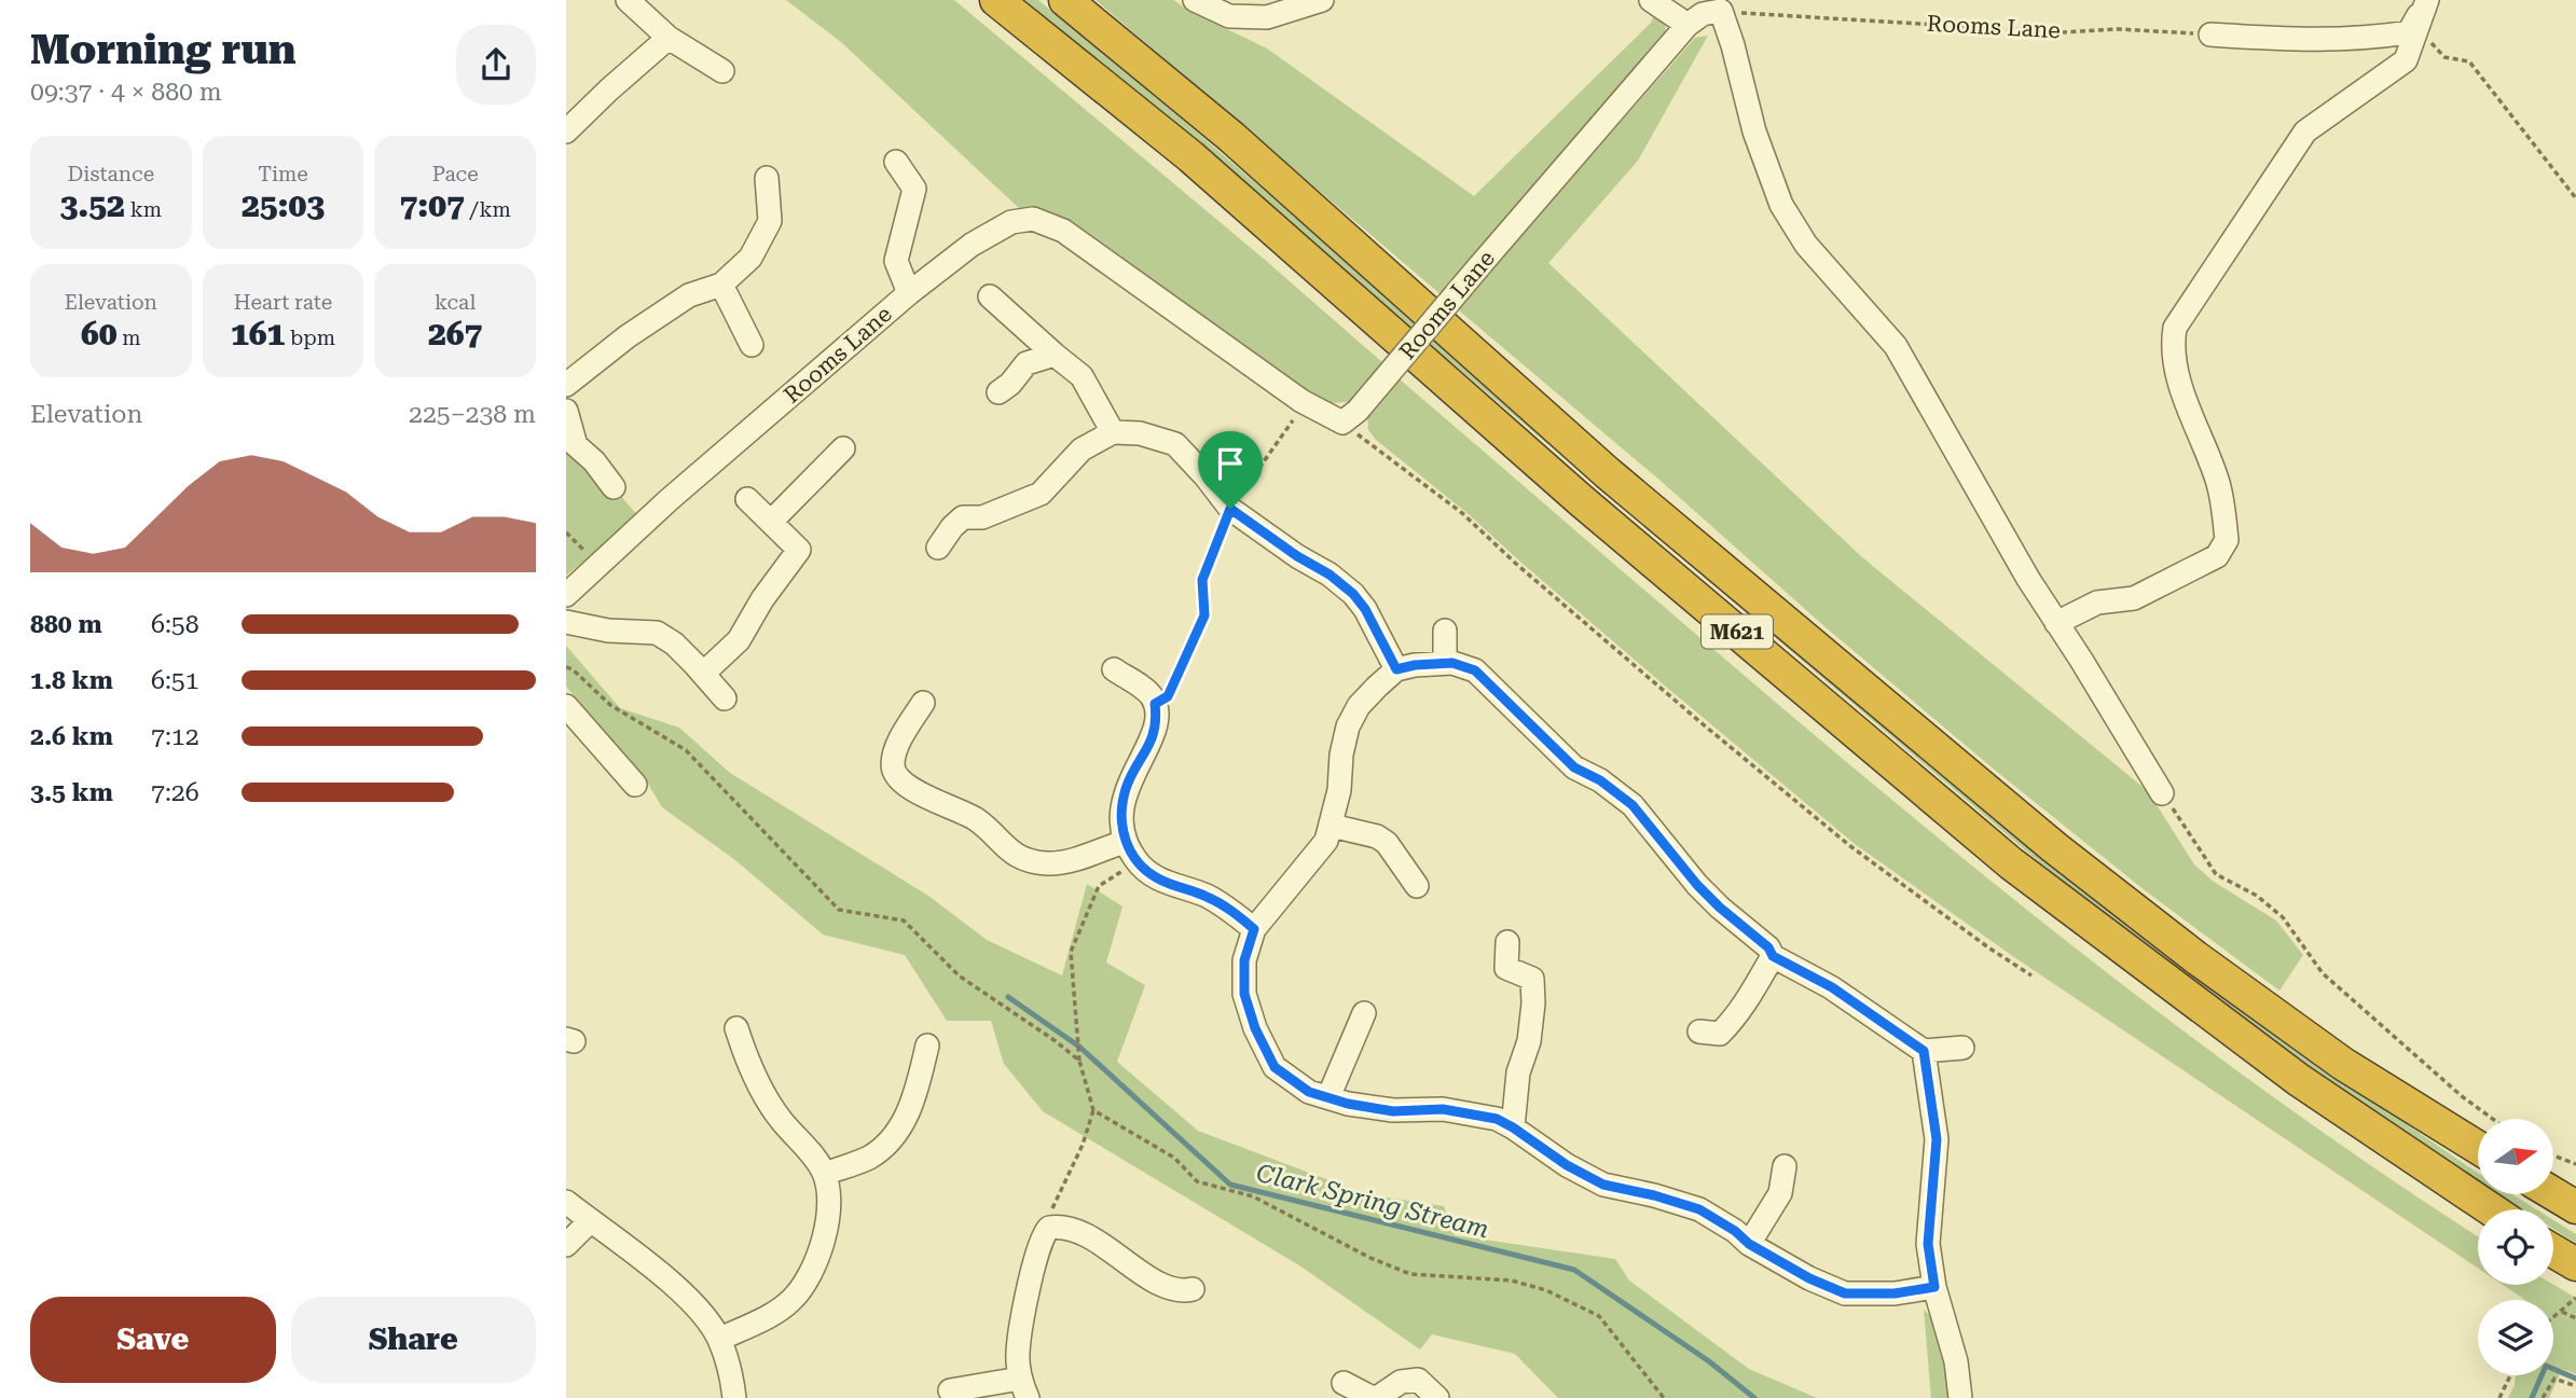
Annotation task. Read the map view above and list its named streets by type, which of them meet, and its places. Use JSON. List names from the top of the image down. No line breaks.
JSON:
{"streets":{"highway":["M621"],"street":["Rooms Lane"]},"water":["Clark Spring Stream"],"north":"right","page":{"heading":["Morning run","09:37 · 4 × 880 m"],"stats":[["Distance","3.52 km"],["Time","25:03"],["Pace","7:07 /km"],["Elevation","60 m"],["Heart rate","161 bpm"],["kcal","267"]],"chart":["Elevation","225–238 m"],"list":[{"name":"880 m","note":"6:58"},{"name":"1.8 km","note":"6:51"},{"name":"2.6 km","note":"7:12"},{"name":"3.5 km","note":"7:26"}],"buttons":["Save","Share"]}}
